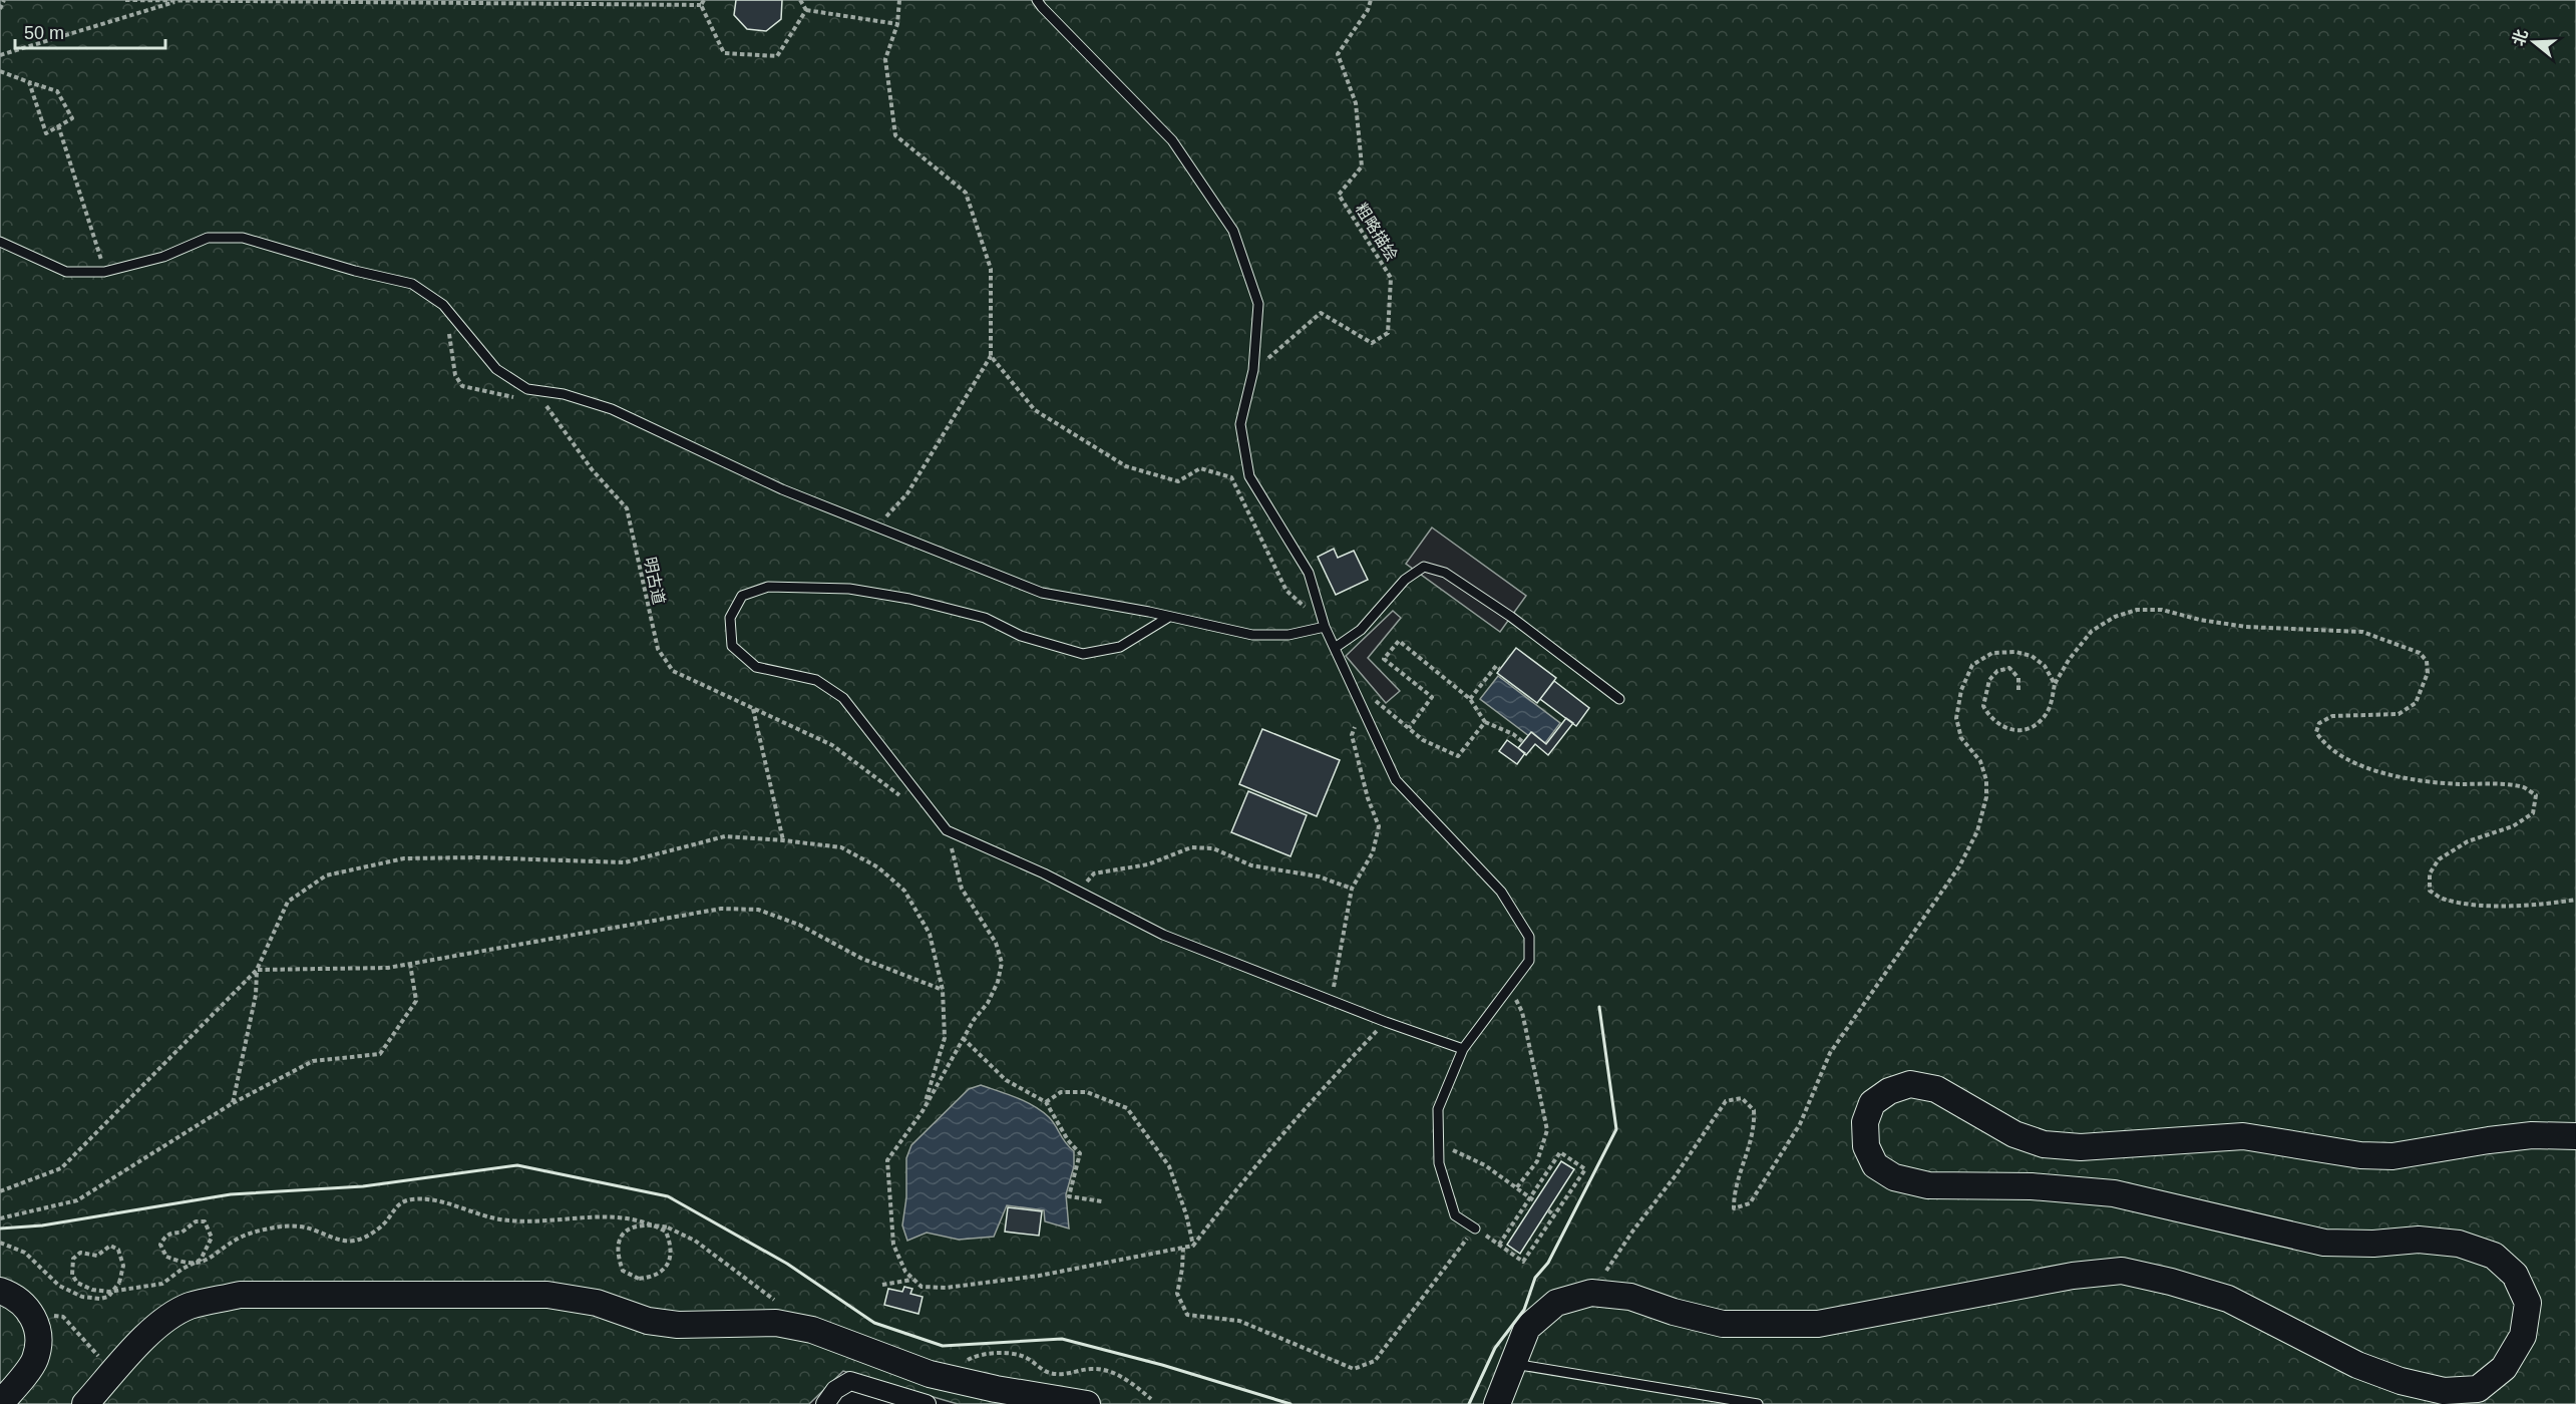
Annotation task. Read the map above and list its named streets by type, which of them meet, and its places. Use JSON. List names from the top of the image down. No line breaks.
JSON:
{"streets":{"path":["粗略描绘","明古道"]},"scale_bar":"50 m","north":"left"}
